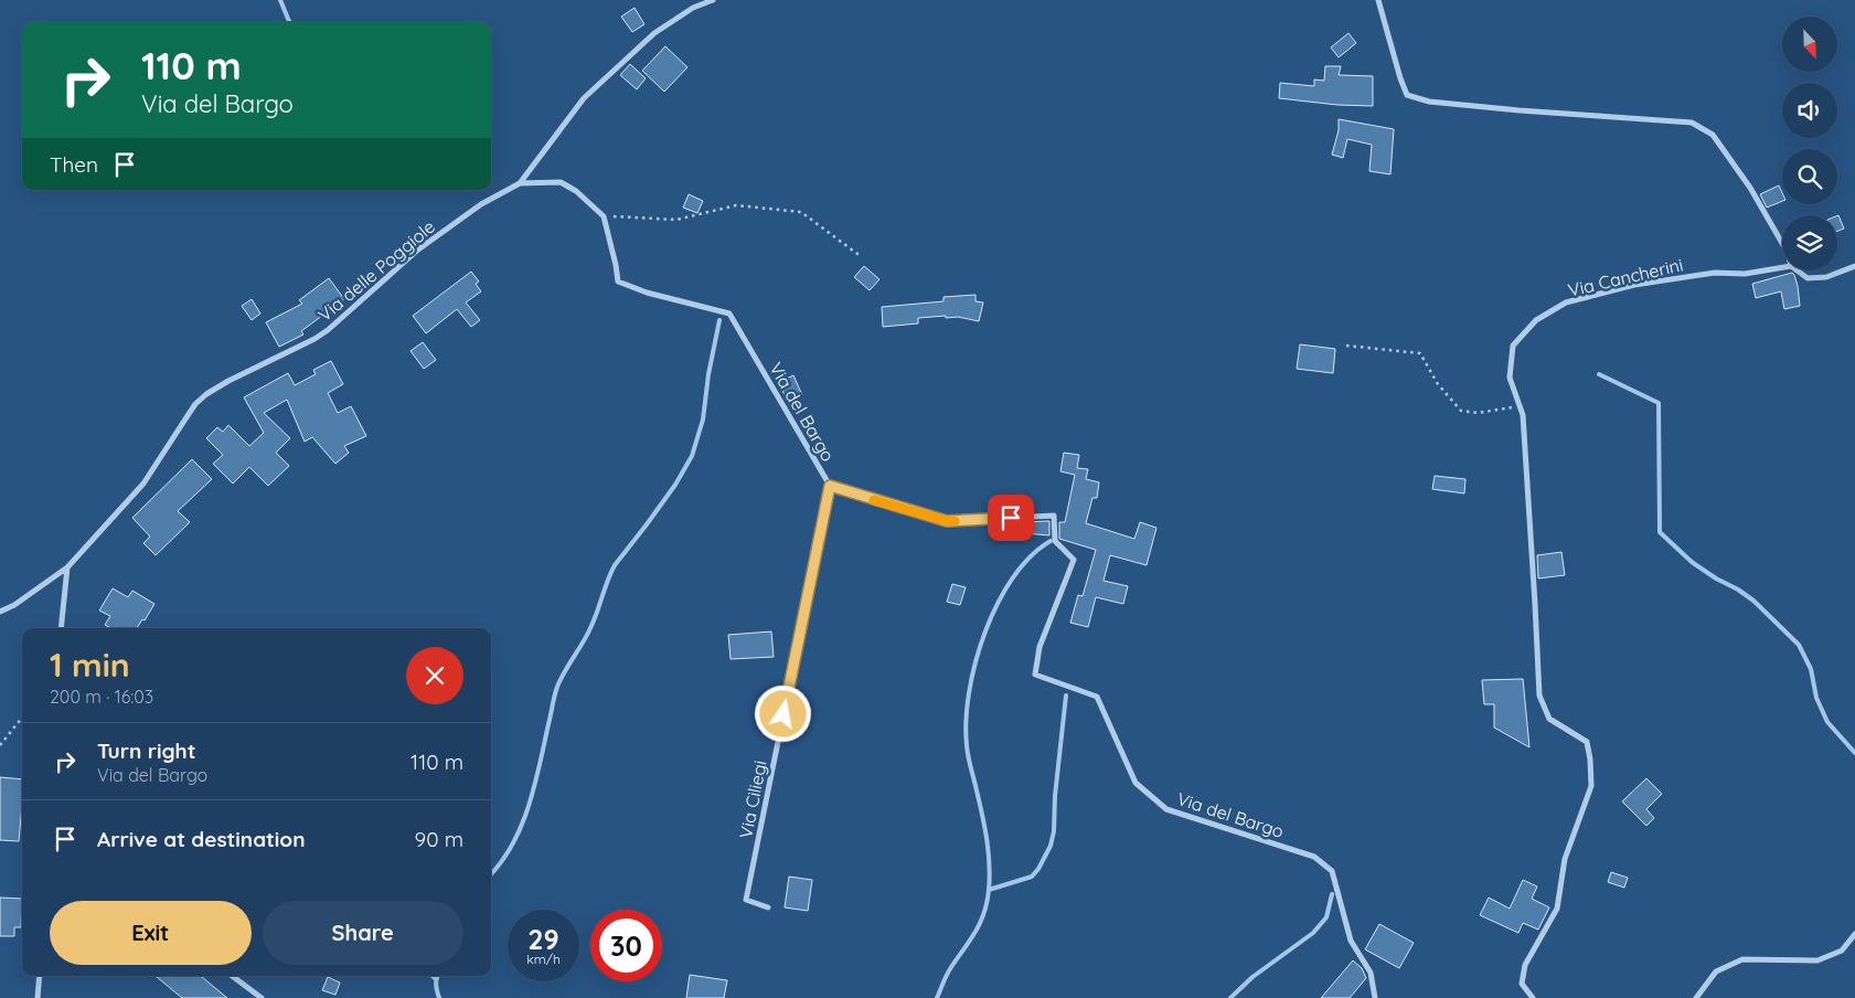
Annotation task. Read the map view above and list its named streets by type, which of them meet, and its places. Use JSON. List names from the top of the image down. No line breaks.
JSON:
{"streets":{"street":["Via delle Poggiole","Via Cancherini","Via del Bargo","Via Ciliegi"]},"crossings":[["Via del Bargo","Via Ciliegi"]],"north":"bottom right","page":{"turn":["110 m","Via del Bargo"],"then":"Then","heading":["1 min","200 m · 16:03"],"list":[{"name":"Turn right","note":"Via del Bargo","value":"110 m"},{"name":"Arrive at destination","value":"90 m"}],"buttons":["Exit","Share"],"speed":"29 km/h","limit":"30"}}
